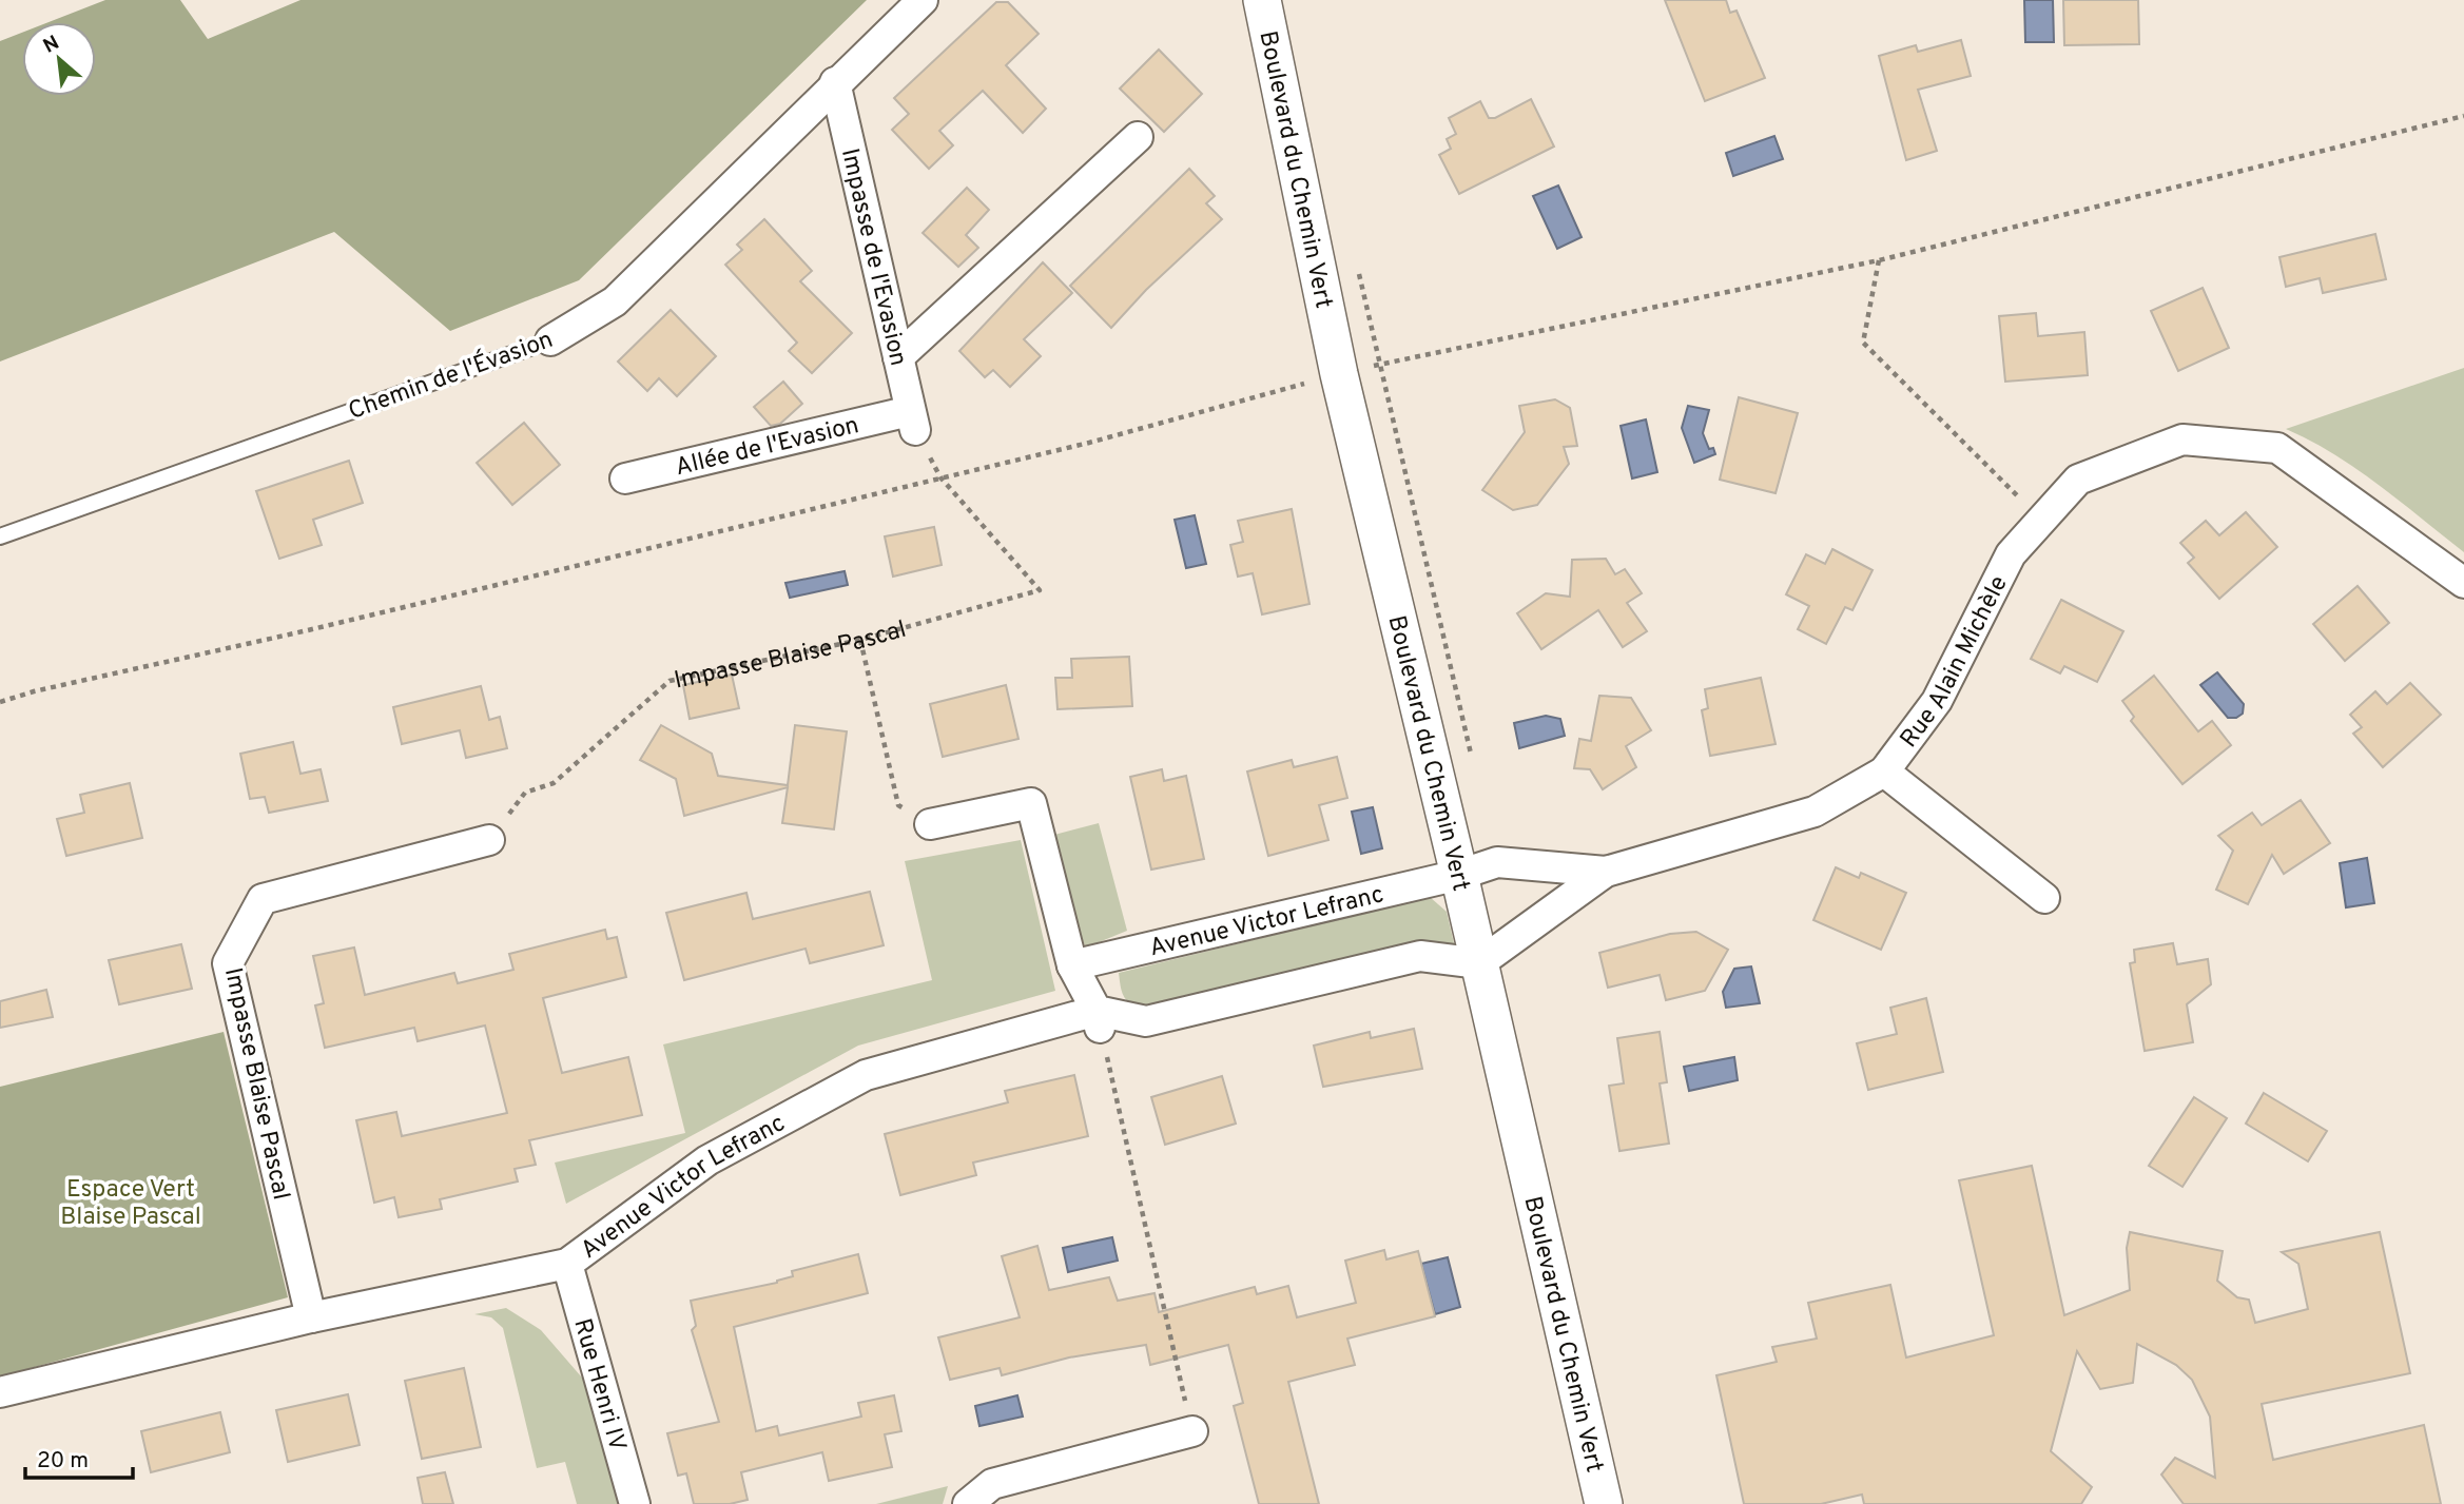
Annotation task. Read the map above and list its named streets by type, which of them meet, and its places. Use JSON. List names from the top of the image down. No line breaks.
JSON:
{"streets":{"street":["Boulevard du Chemin Vert","Impasse de l'Evasion","Chemin de l'Évasion","Allée de l'Evasion","Impasse Blaise Pascal","Rue Alain Michèle","Avenue Victor Lefranc","Rue Henri IV"]},"crossings":[["Boulevard du Chemin Vert","Rue Alain Michèle"],["Boulevard du Chemin Vert","Avenue Victor Lefranc"],["Impasse de l'Evasion","Chemin de l'Évasion"],["Impasse de l'Evasion","Allée de l'Evasion"],["Impasse de l'Evasion","Impasse Blaise Pascal"],["Allée de l'Evasion","Impasse Blaise Pascal"],["Impasse Blaise Pascal","Avenue Victor Lefranc"],["Rue Alain Michèle","Avenue Victor Lefranc"],["Avenue Victor Lefranc","Rue Henri IV"]],"parks":["Espace Vert Blaise Pascal"],"scale_bar":"20 m","north":"top left"}
